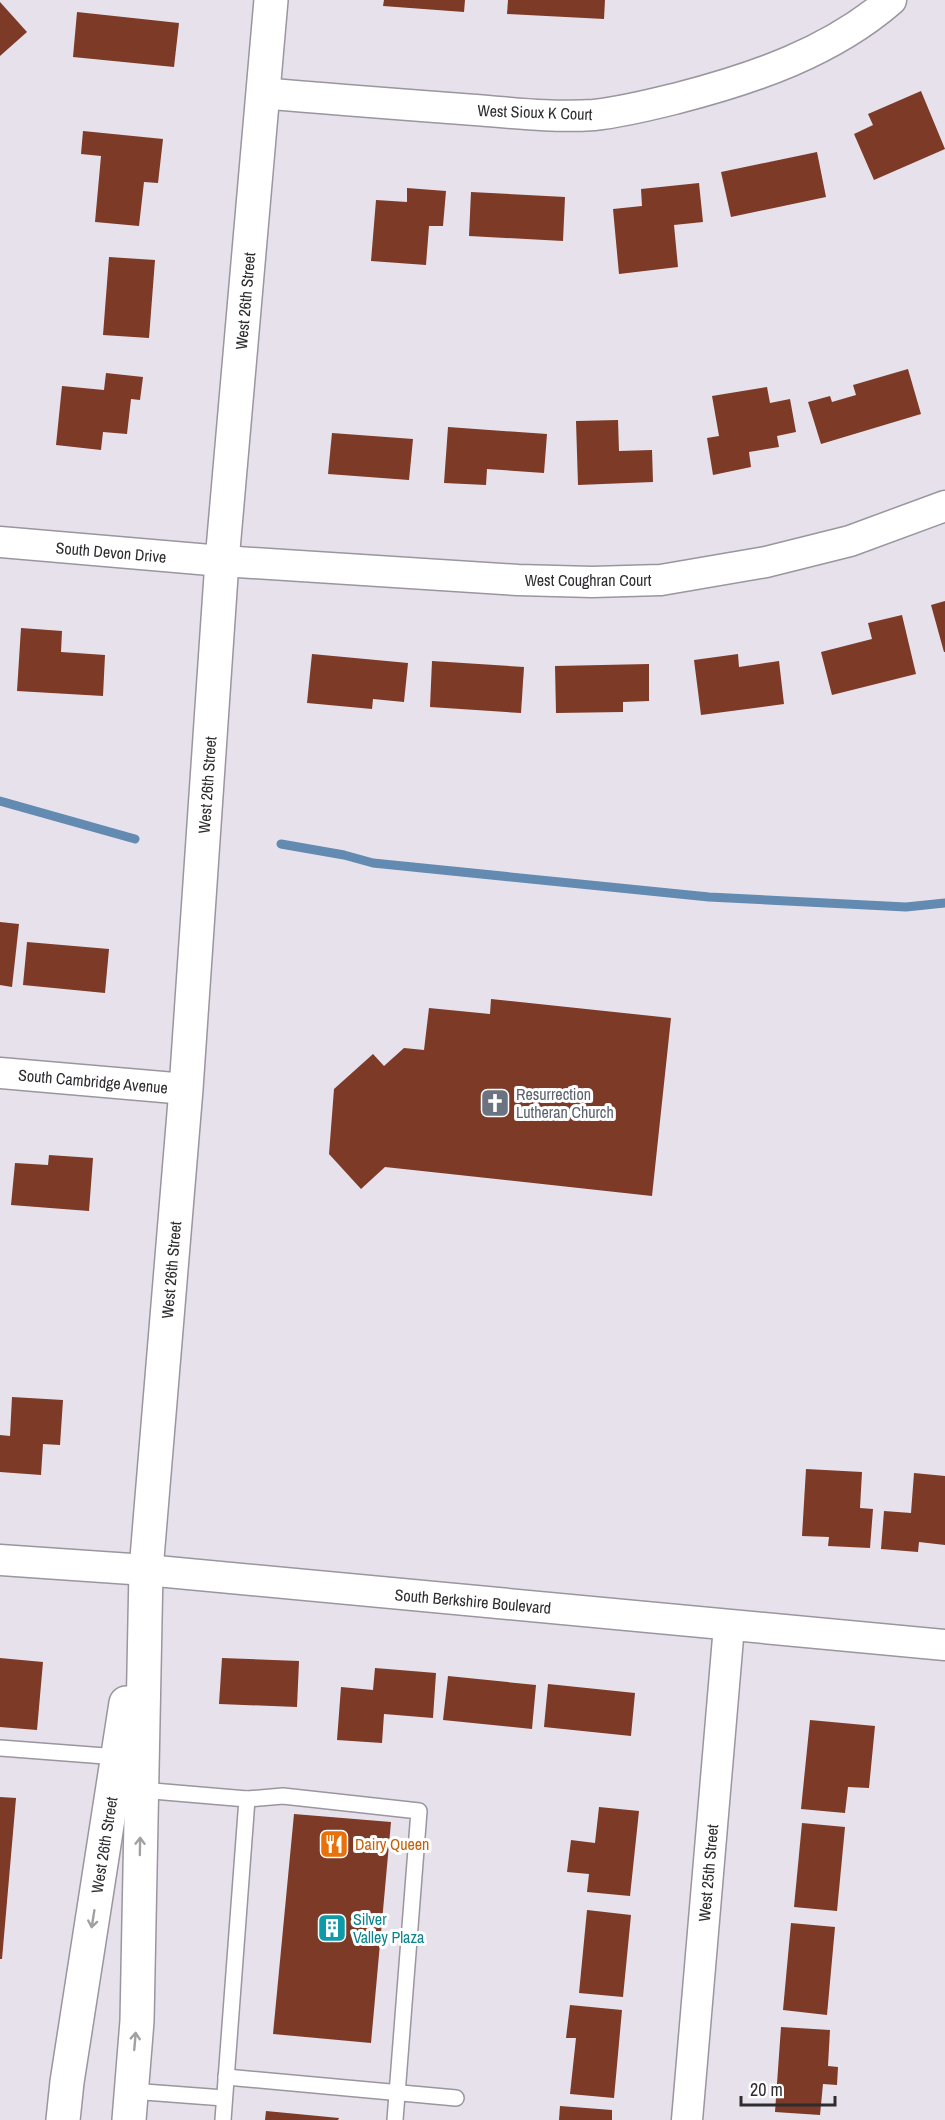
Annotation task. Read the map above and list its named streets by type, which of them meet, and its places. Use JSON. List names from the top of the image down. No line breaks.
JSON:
{"streets":{"main road":["West 26th Street"],"street":["West Sioux K Court","South Devon Drive","West Coughran Court","South Cambridge Avenue","South Berkshire Boulevard","West 25th Street"]},"crossings":[["West Sioux K Court","West 26th Street"],["West 26th Street","South Devon Drive"],["West 26th Street","West Coughran Court"],["West 26th Street","South Cambridge Avenue"],["West 26th Street","South Berkshire Boulevard"],["South Devon Drive","West Coughran Court"],["South Berkshire Boulevard","West 25th Street"]],"places":{"church":["Resurrection Lutheran Church"],"restaurant":["Dairy Queen"],"building":["Silver Valley Plaza"]},"scale_bar":"20 m"}
